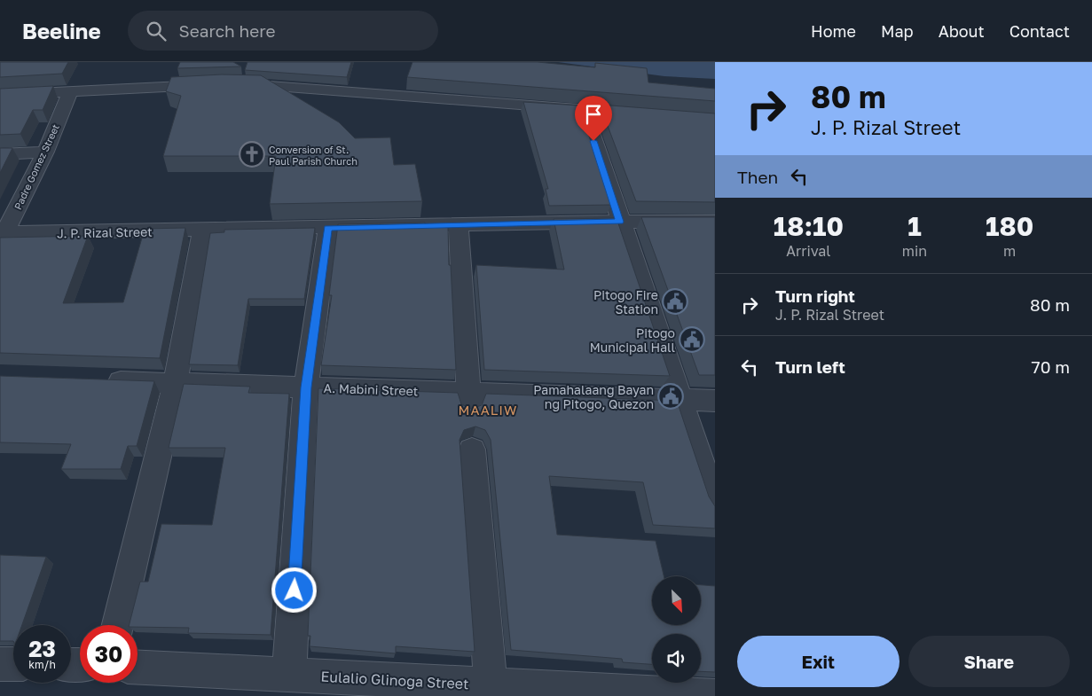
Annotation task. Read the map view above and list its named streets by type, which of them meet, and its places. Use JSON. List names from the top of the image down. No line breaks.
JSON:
{"streets":{"street":["Padre Gomez Street","J. P. Rizal Street","A. Mabini Street","Eulalio Glinoga Street"]},"crossings":[["Padre Gomez Street","J. P. Rizal Street"]],"districts":["MAALIW"],"places":{"church":["Conversion of St. Paul Parish Church"],"public building":["Pitogo Fire Station","Pitogo Municipal Hall","Pamahalaang Bayan ng Pitogo, Quezon"]},"north":"bottom right","page":{"header":"Beeline","search":"Search here","nav":["Home","Map","About","Contact"],"turn":["80 m","J. P. Rizal Street"],"then":"Then","eta":["18:10","Arrival","1","min","180","m"],"list":[{"name":"Turn right","note":"J. P. Rizal Street","value":"80 m"},{"name":"Turn left","value":"70 m"}],"speed":"23 km/h","limit":"30","buttons":["Exit","Share"]}}
